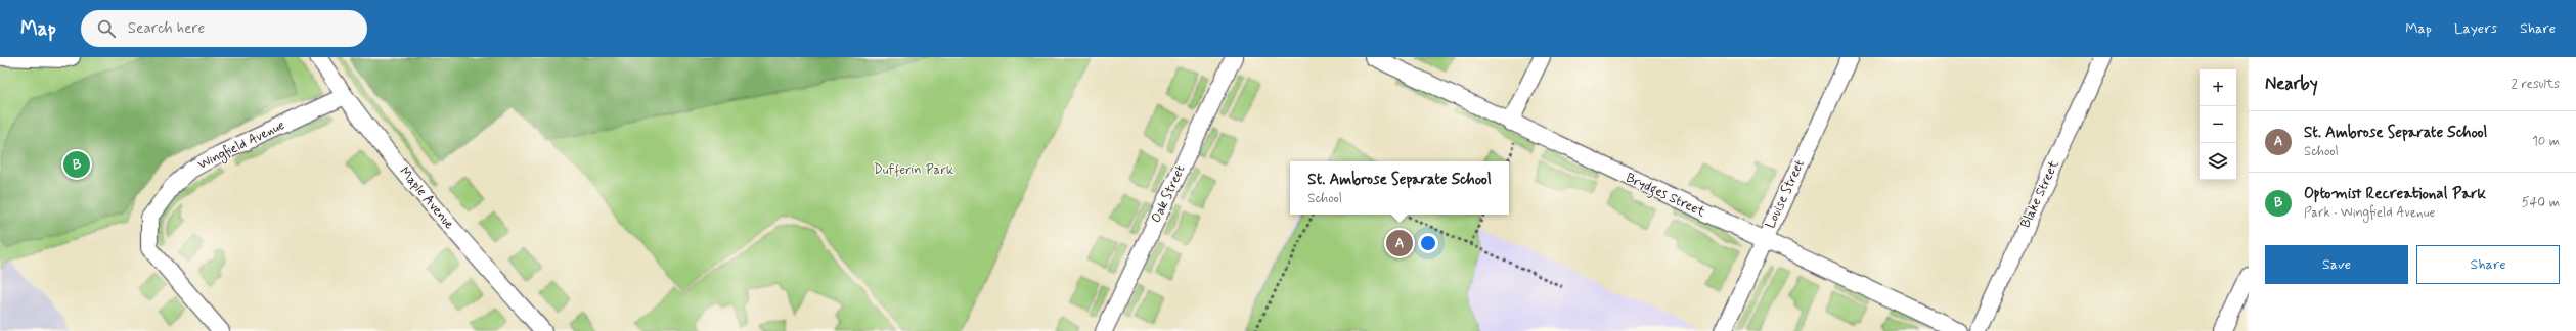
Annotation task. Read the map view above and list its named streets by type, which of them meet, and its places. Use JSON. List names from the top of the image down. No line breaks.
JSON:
{"streets":{"street":["Wingfield Avenue","Oak Street","Louise Street","Blake Street","Brydges Street","Maple Avenue"]},"crossings":[["Wingfield Avenue","Maple Avenue"],["Louise Street","Brydges Street"]],"parks":["Dufferin Park"],"page":{"header":"Map","search":"Search here","nav":["Map","Layers","Share"],"heading":["Nearby","2 results"],"map_buttons":["+","−"],"list":[{"mark":"A","name":"St. Ambrose Separate School","note":"School","value":"10 m"},{"mark":"B","name":"Optomist Recreational Park","note":"Park · Wingfield Avenue","value":"540 m"}],"pins":["B","A"],"popup":["St. Ambrose Separate School","School"],"buttons":["Save","Share"]}}
